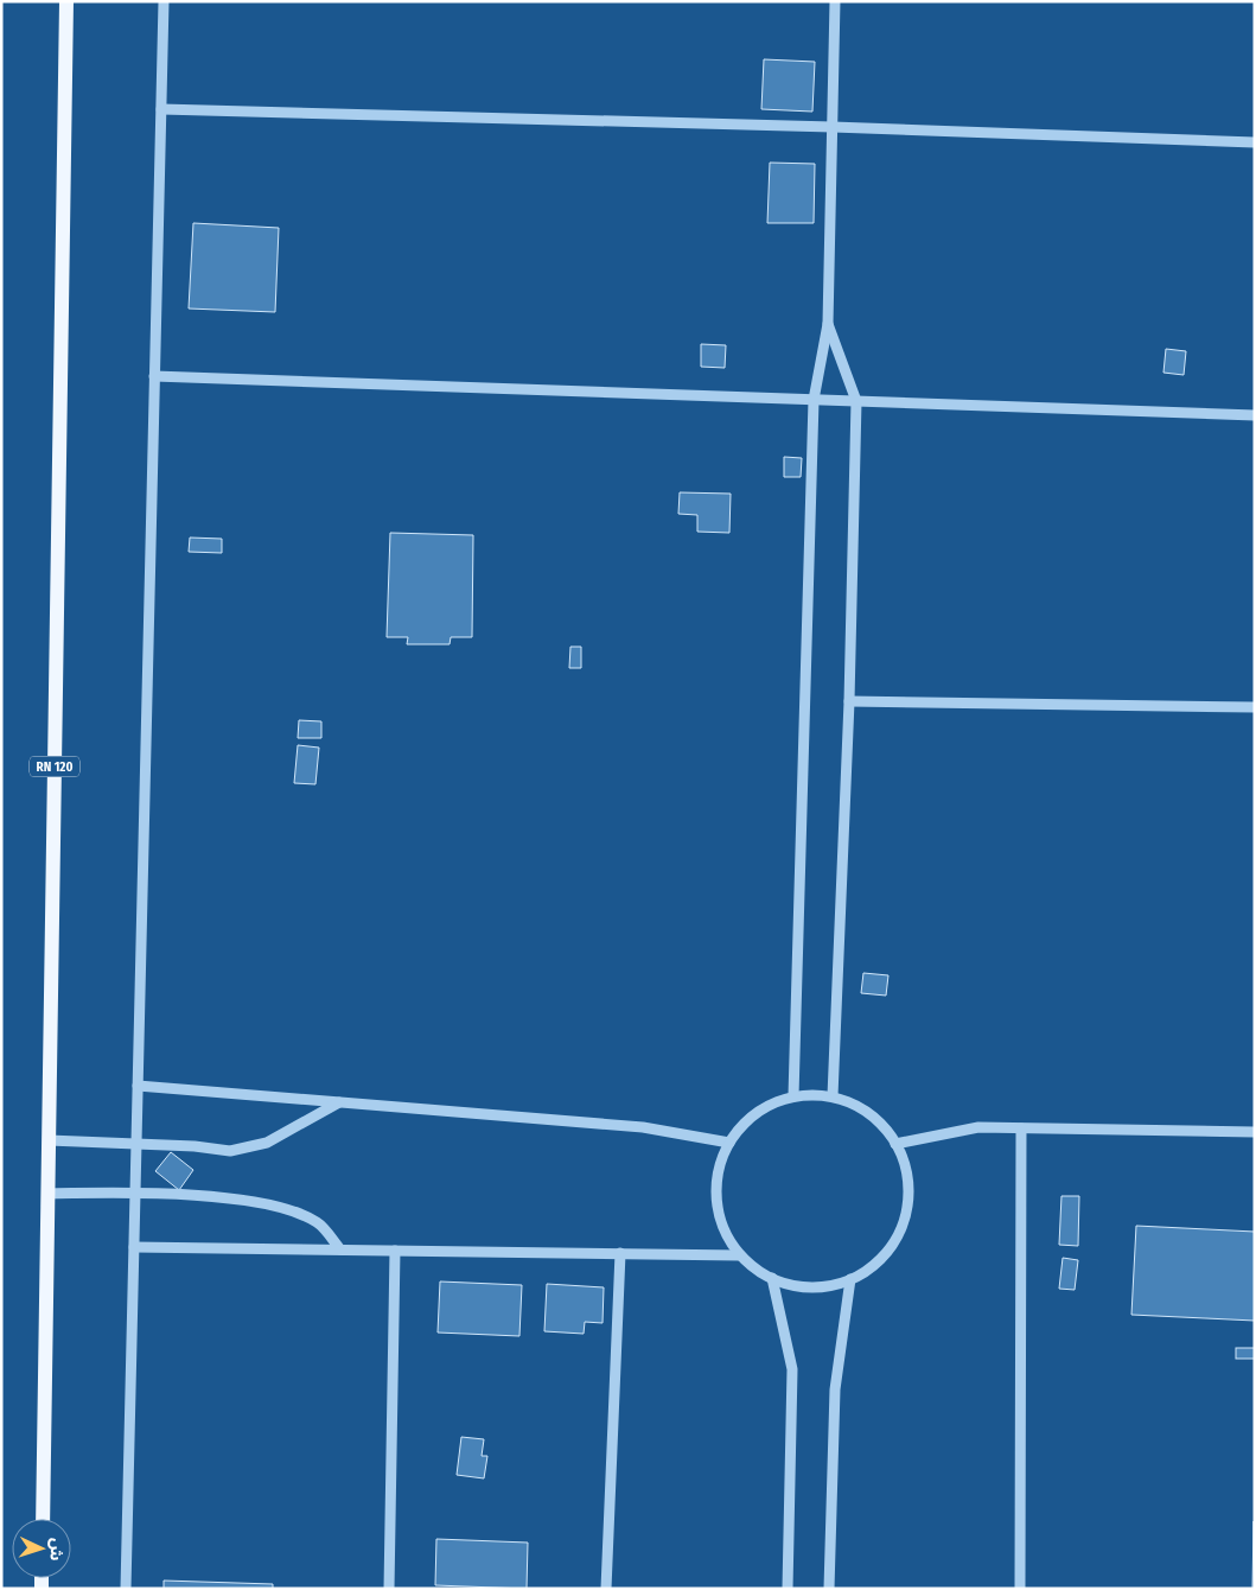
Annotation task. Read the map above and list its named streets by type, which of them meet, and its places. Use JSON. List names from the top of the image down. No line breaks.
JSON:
{"streets":{"main road":["RN 120"]},"north":"right"}
